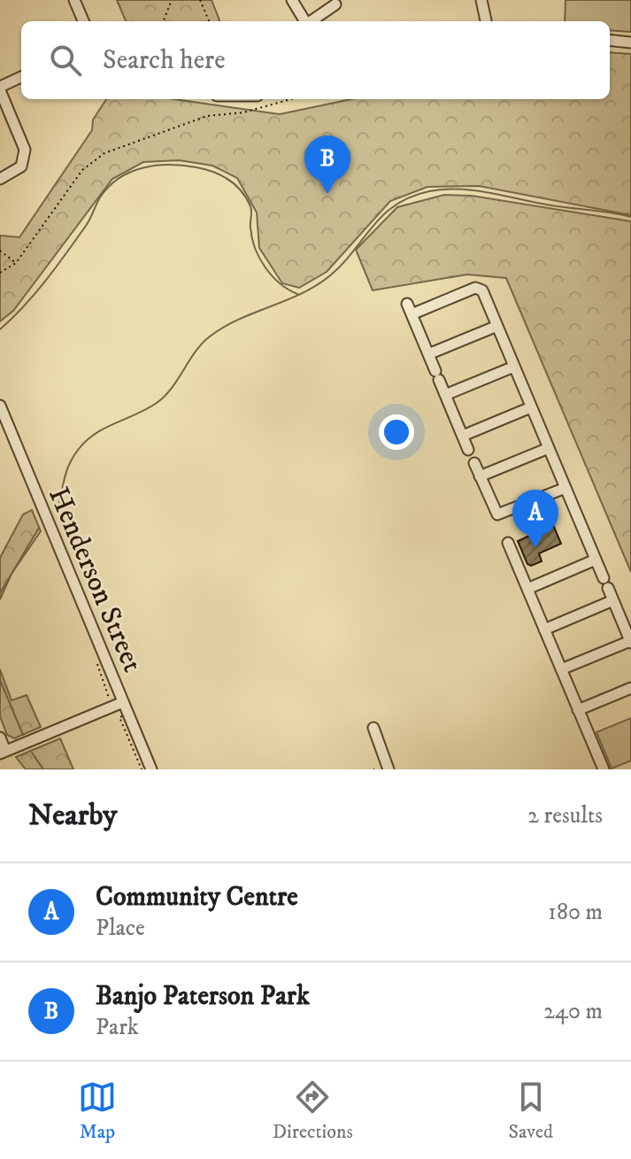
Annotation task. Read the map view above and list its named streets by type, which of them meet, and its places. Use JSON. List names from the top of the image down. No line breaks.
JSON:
{"streets":{"street":["Henderson Street"]},"page":{"search":"Search here","pins":["B","A"],"heading":["Nearby","2 results"],"list":[{"mark":"A","name":"Community Centre","note":"Place","value":"180 m"},{"mark":"B","name":"Banjo Paterson Park","note":"Park","value":"240 m"}],"nav":["Map","Directions","Saved"]}}
